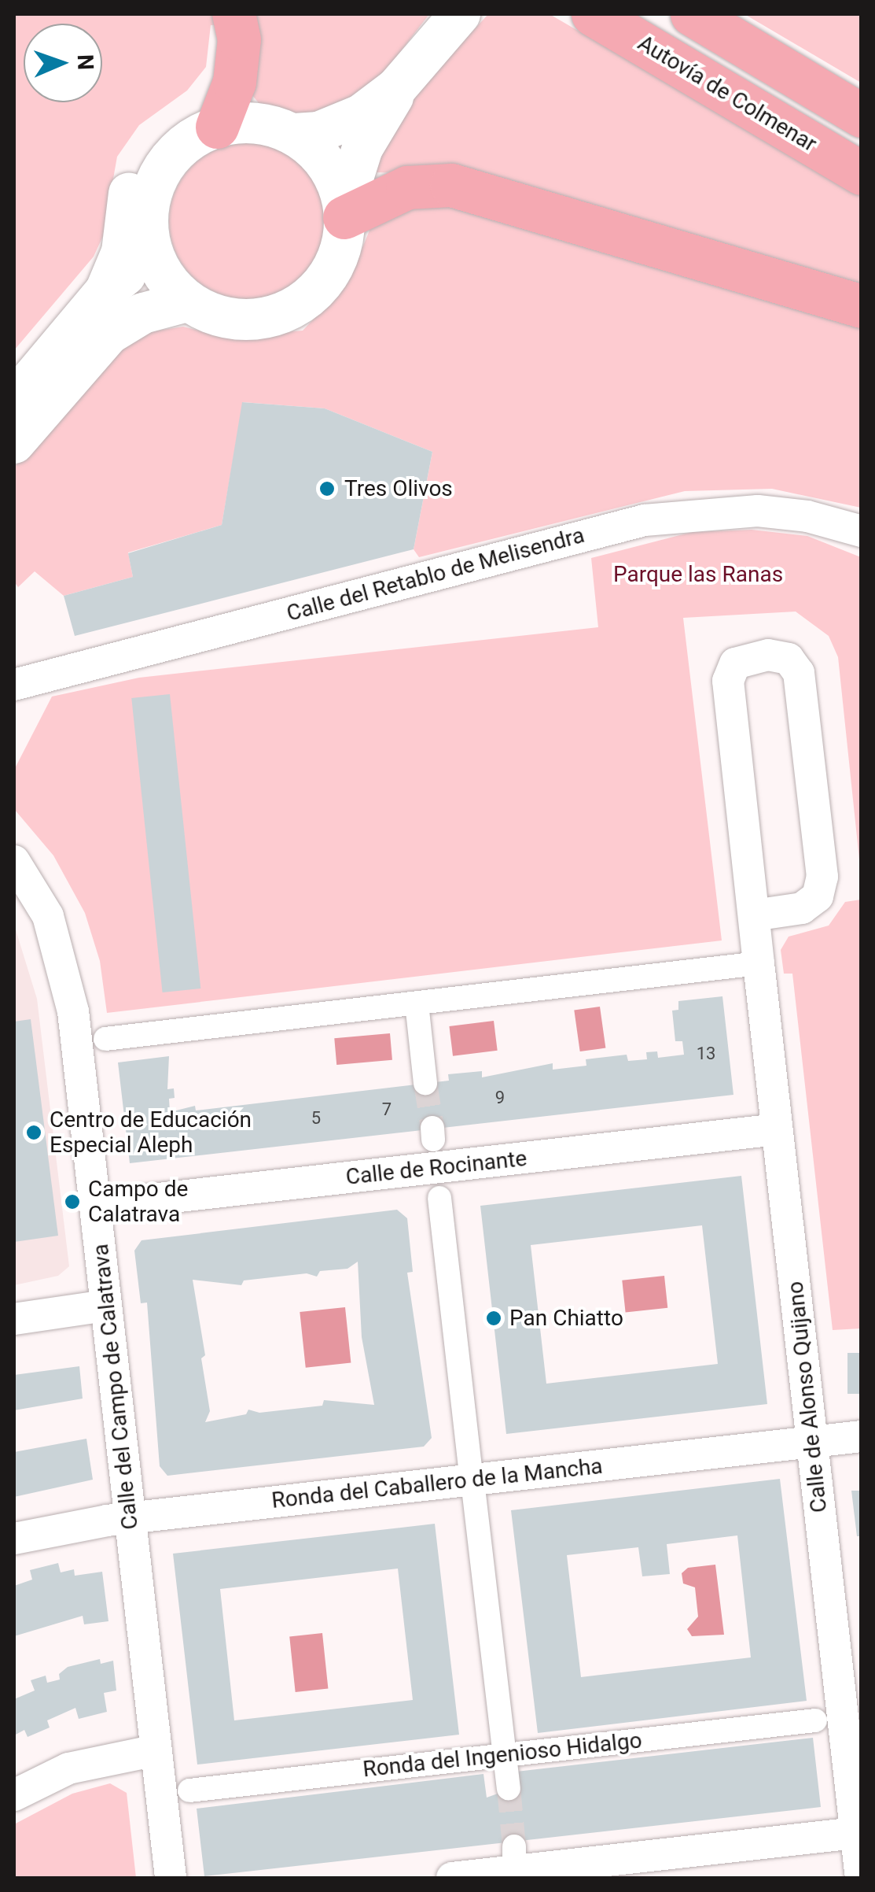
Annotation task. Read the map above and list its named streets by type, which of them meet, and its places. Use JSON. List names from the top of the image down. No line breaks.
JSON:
{"streets":{"highway":["Autovía de Colmenar"],"street":["Calle del Retablo de Melisendra","Calle de Rocinante","Calle del Campo de Calatrava","Calle de Alonso Quijano","Ronda del Caballero de la Mancha","Ronda del Ingenioso Hidalgo"]},"crossings":[["Calle de Rocinante","Calle del Campo de Calatrava"],["Calle de Rocinante","Calle de Alonso Quijano"],["Calle del Campo de Calatrava","Ronda del Caballero de la Mancha"],["Calle de Alonso Quijano","Ronda del Caballero de la Mancha"]],"parks":["Parque las Ranas"],"places":["Tres Olivos","Centro de Educación Especial Aleph","Campo de Calatrava","Pan Chiatto"],"house_numbers":["13","9","7","5"],"north":"right"}
